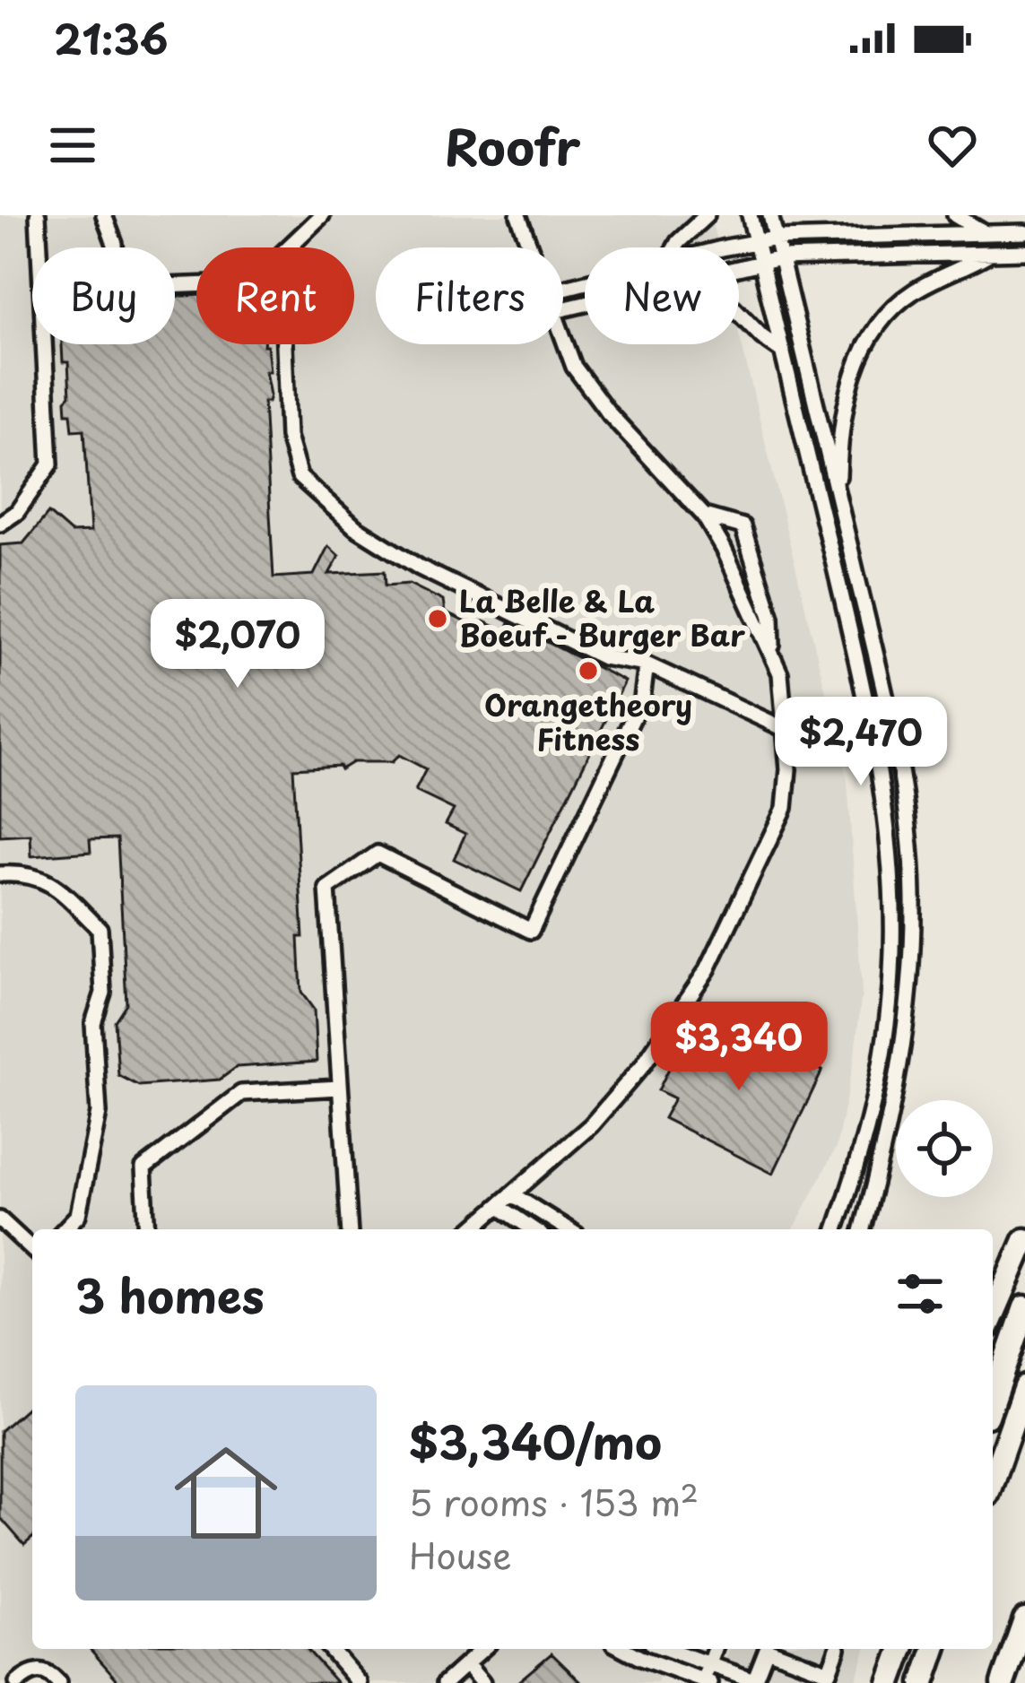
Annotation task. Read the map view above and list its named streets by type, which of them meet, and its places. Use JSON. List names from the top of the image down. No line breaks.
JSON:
{"places":["La Belle & La Boeuf - Burger Bar","Orangetheory Fitness"],"page":{"status":"21:36","header":"Roofr","chip":["Buy","Rent","Filters","New"],"price":["$2,070","$2,470","$3,340"],"heading":"3 homes","list":[{"name":"$3,340/mo","note":"5 rooms · 153 m² · House"}]}}
